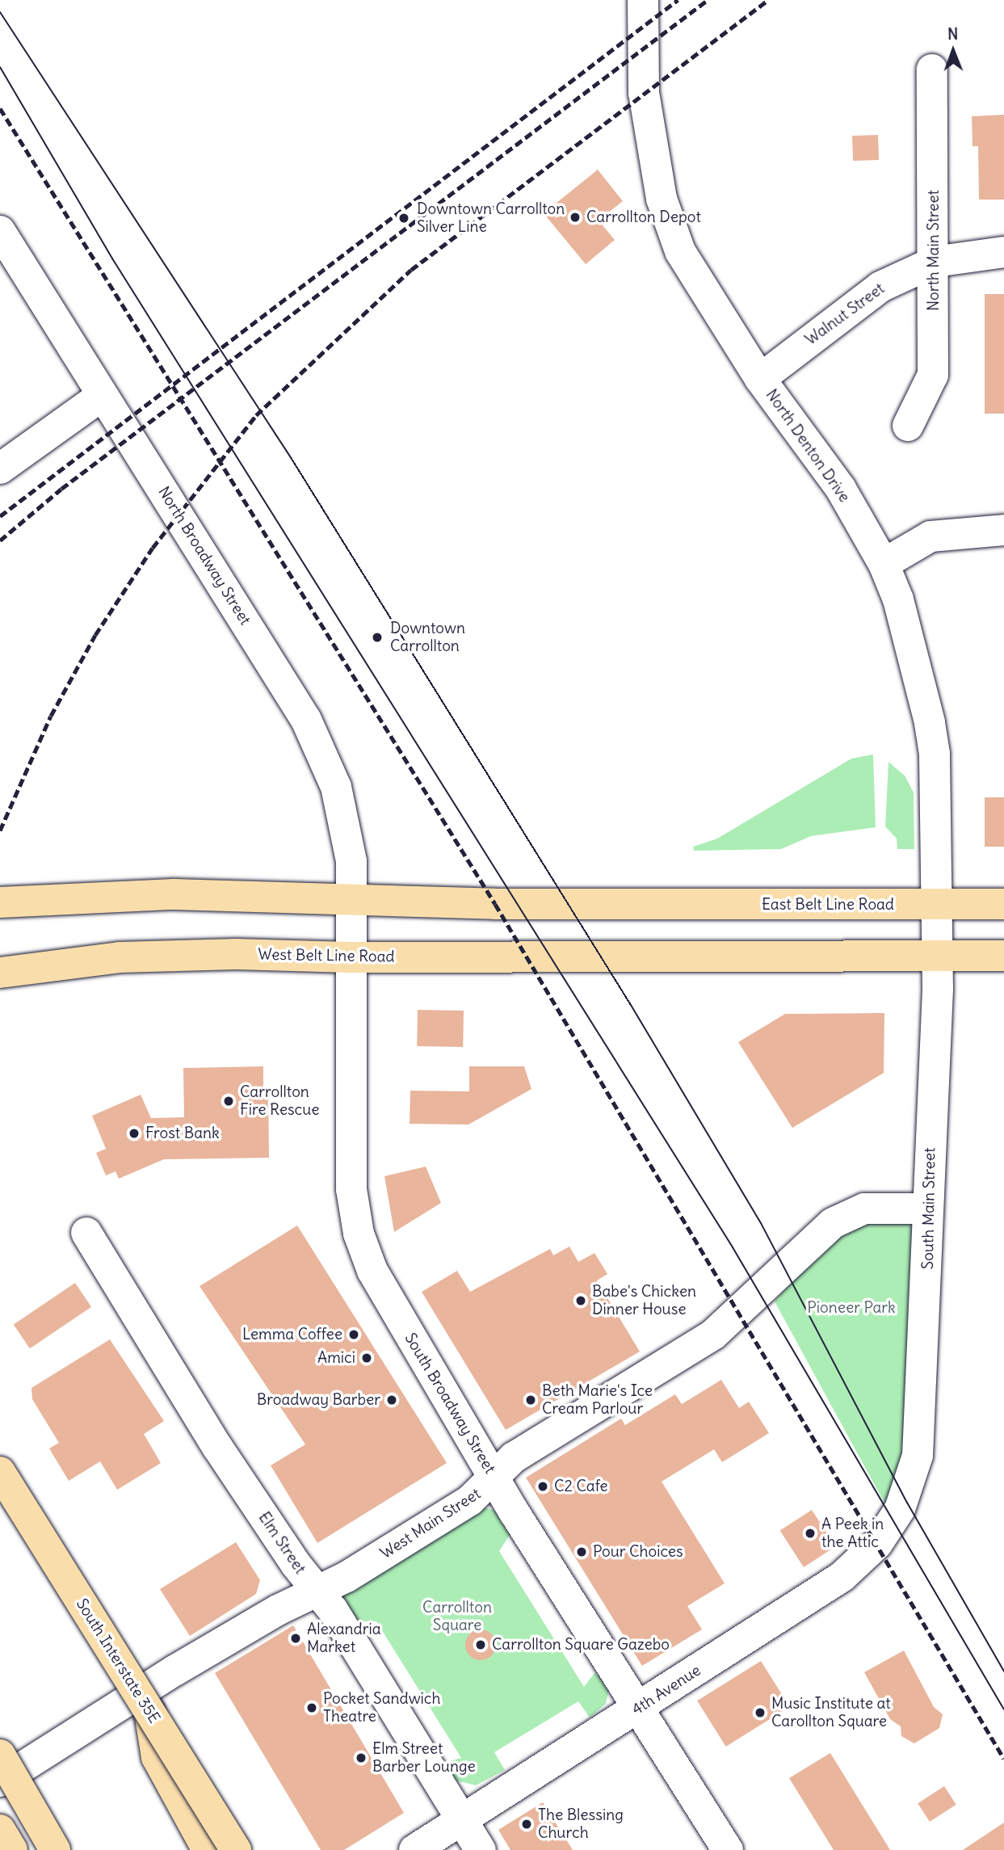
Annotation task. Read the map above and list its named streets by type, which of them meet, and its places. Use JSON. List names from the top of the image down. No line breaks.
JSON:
{"streets":{"main road":["East Belt Line Road","West Belt Line Road","South Interstate 35E"],"street":["North Main Street","Walnut Street","North Denton Drive","North Broadway Street","South Main Street","South Broadway Street","West Main Street","Elm Street","4th Avenue"]},"crossings":[["North Main Street","Walnut Street"],["Walnut Street","North Denton Drive"],["North Denton Drive","East Belt Line Road"],["North Denton Drive","South Main Street"],["North Broadway Street","East Belt Line Road"],["North Broadway Street","South Broadway Street"],["East Belt Line Road","South Main Street"],["East Belt Line Road","South Broadway Street"],["West Belt Line Road","South Main Street"],["West Belt Line Road","South Broadway Street"],["South Main Street","West Main Street"],["South Main Street","4th Avenue"],["South Broadway Street","West Main Street"],["South Broadway Street","4th Avenue"],["West Main Street","Elm Street"],["Elm Street","4th Avenue"]],"parks":["Pioneer Park","Carrollton Square"],"places":["Carrollton Depot","Downtown Carrollton Silver Line","Downtown Carrollton","Carrollton Fire Rescue","Frost Bank","Babe's Chicken Dinner House","Lemma Coffee","Amici","Broadway Barber","Beth Marie's Ice Cream Parlour","C2 Cafe","A Peek in the Attic","Pour Choices","Alexandria Market","Carrollton Square Gazebo","Pocket Sandwich Theatre","Music Institute at Carollton Square","Elm Street Barber Lounge","The Blessing Church"],"north":"top"}
